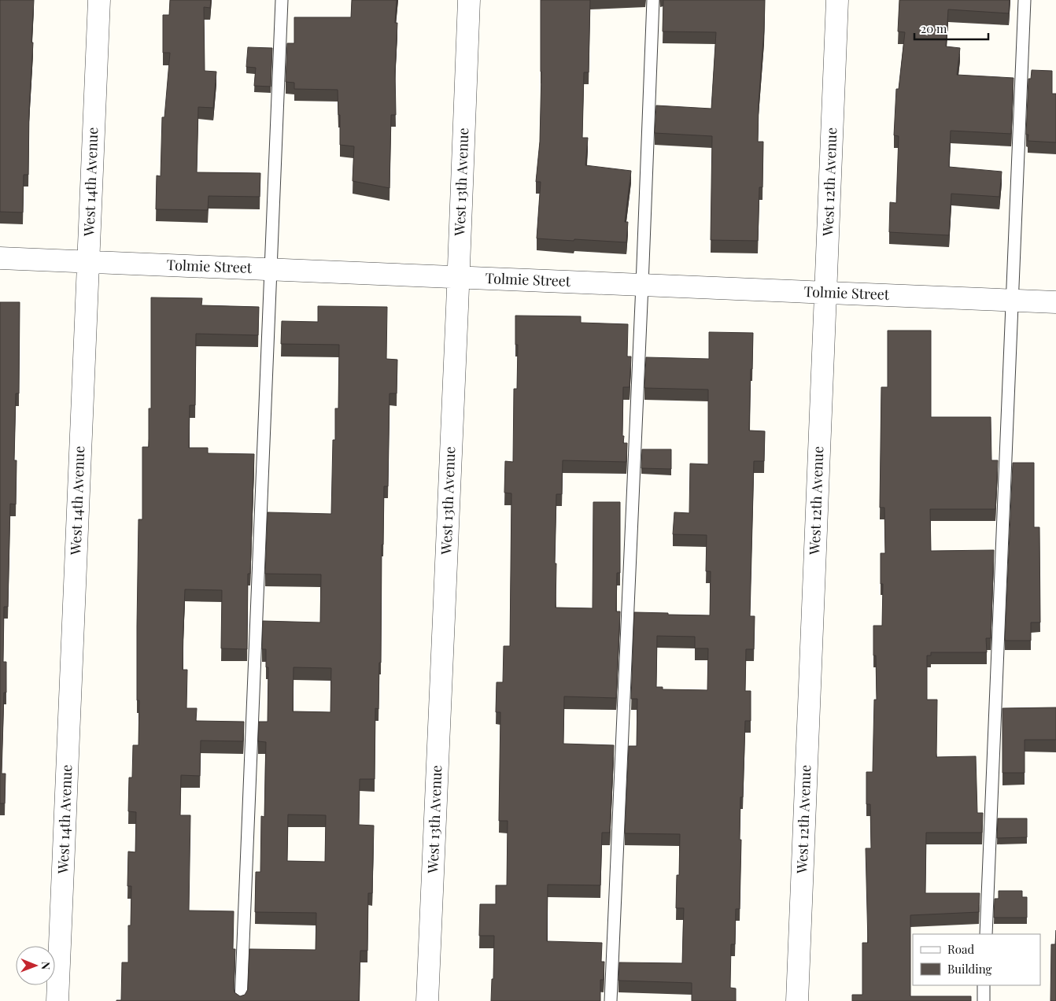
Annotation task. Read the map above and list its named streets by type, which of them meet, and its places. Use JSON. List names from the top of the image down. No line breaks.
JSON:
{"streets":{"street":["West 14th Avenue","West 13th Avenue","West 12th Avenue","Tolmie Street"]},"crossings":[["West 14th Avenue","Tolmie Street"],["West 13th Avenue","Tolmie Street"],["West 12th Avenue","Tolmie Street"]],"legend":["Road","Building"],"scale_bar":"20 m","north":"right"}
